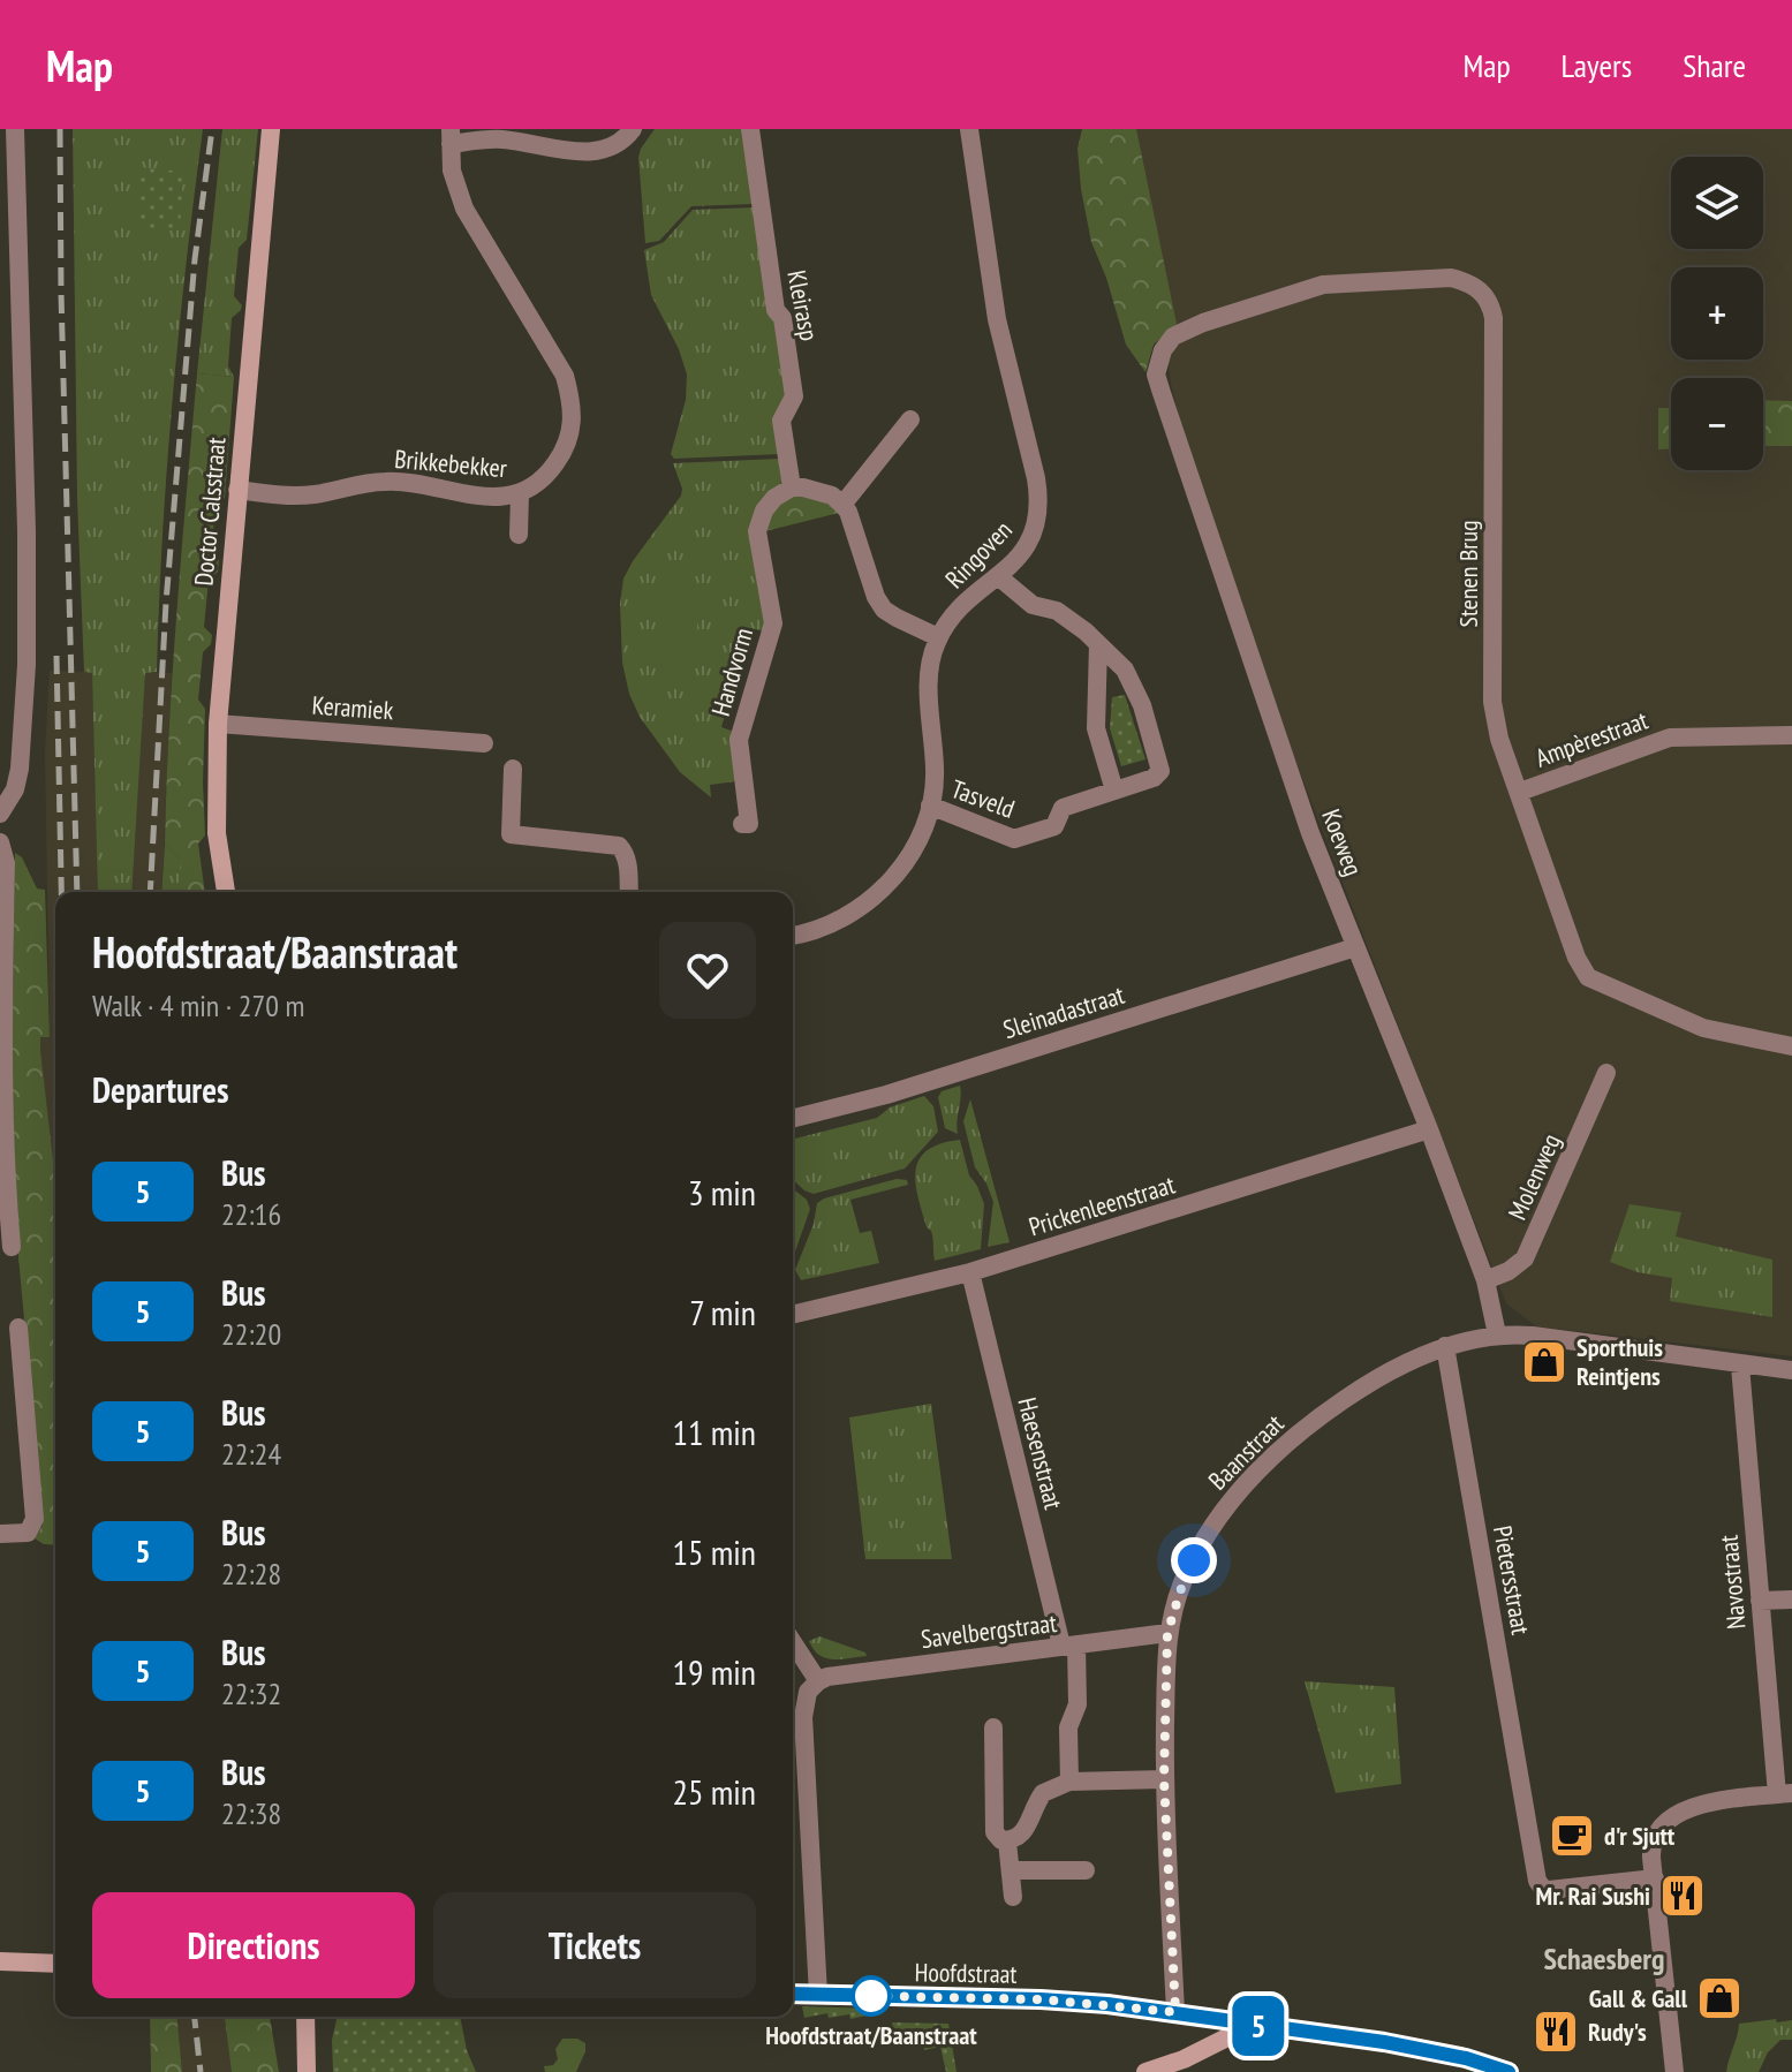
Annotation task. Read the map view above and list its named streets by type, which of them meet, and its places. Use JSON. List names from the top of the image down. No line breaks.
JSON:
{"streets":{"street":["Kleirasp","Brikkebekker","Doctor Calsstraat","Ringoven","Stenen Brug","Handvorm","Keramiek","Ampèrestraat","Tasveld","Koeweg","Sleinadastraat","Molenweg","Prickenleenstraat","Baanstraat","Haesenstraat","Pietersstraat","Navostraat","Savelbergstraat","Hoofdstraat"]},"crossings":[["Kleirasp","Handvorm"],["Brikkebekker","Doctor Calsstraat"],["Doctor Calsstraat","Keramiek"],["Ringoven","Tasveld"],["Stenen Brug","Ampèrestraat"],["Stenen Brug","Koeweg"],["Koeweg","Sleinadastraat"],["Koeweg","Molenweg"],["Koeweg","Prickenleenstraat"],["Koeweg","Baanstraat"],["Prickenleenstraat","Haesenstraat"],["Baanstraat","Pietersstraat"],["Baanstraat","Navostraat"],["Baanstraat","Savelbergstraat"],["Baanstraat","Hoofdstraat"],["Haesenstraat","Savelbergstraat"]],"districts":["Schaesberg"],"places":{"shop":["Sporthuis Reintjens","Gall & Gall"],"cafe":["d'r Sjutt"],"restaurant":["Mr. Rai Sushi","Rudy's"],"other":["Hoofdstraat/Baanstraat"]},"lines":["bus line 5"],"page":{"header":"Map","nav":["Map","Layers","Share"],"on_map":"5","map_buttons":["+","−"],"heading":[["Hoofdstraat/Baanstraat","Walk · 4 min · 270 m"],"Departures"],"list":[{"mark":"5","name":"Bus","note":"22:16","value":"3 min"},{"mark":"5","name":"Bus","note":"22:20","value":"7 min"},{"mark":"5","name":"Bus","note":"22:24","value":"11 min"},{"mark":"5","name":"Bus","note":"22:28","value":"15 min"},{"mark":"5","name":"Bus","note":"22:32","value":"19 min"},{"mark":"5","name":"Bus","note":"22:38","value":"25 min"}],"buttons":["Directions","Tickets"]}}
